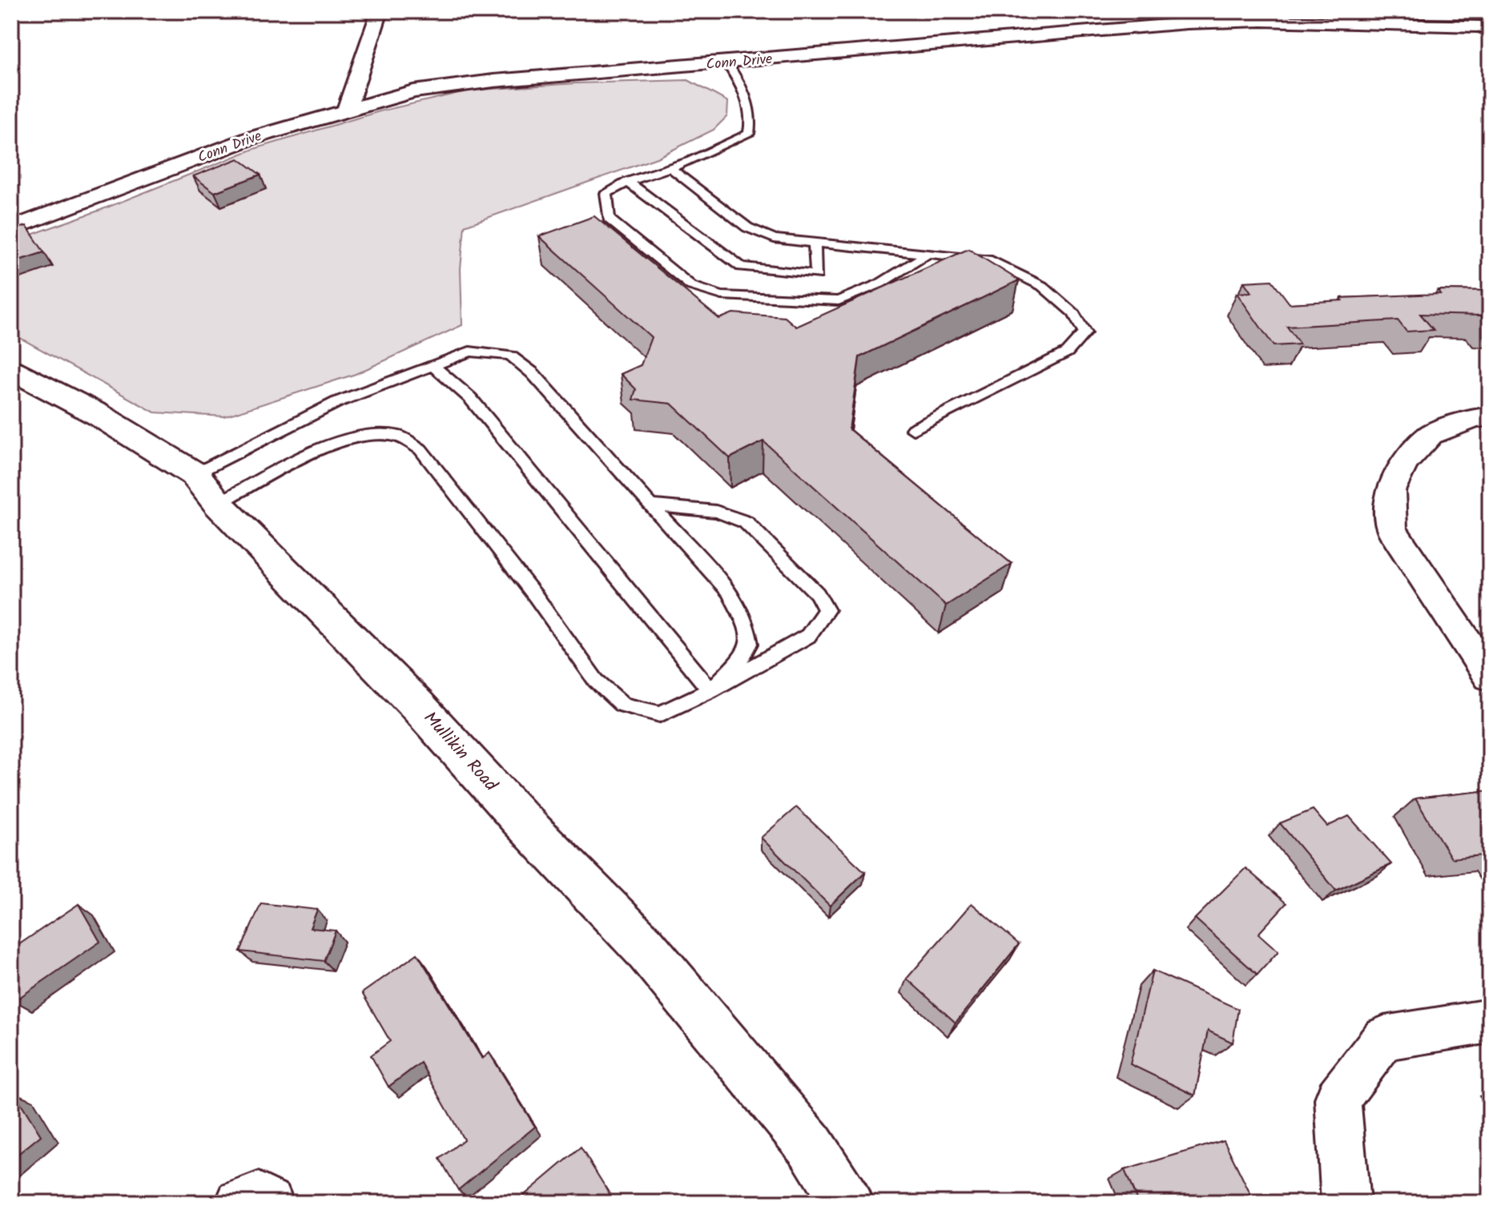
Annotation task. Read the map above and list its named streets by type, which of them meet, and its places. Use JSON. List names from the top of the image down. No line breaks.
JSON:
{"streets":{"street":["Conn Drive","Mullikin Road"]}}
